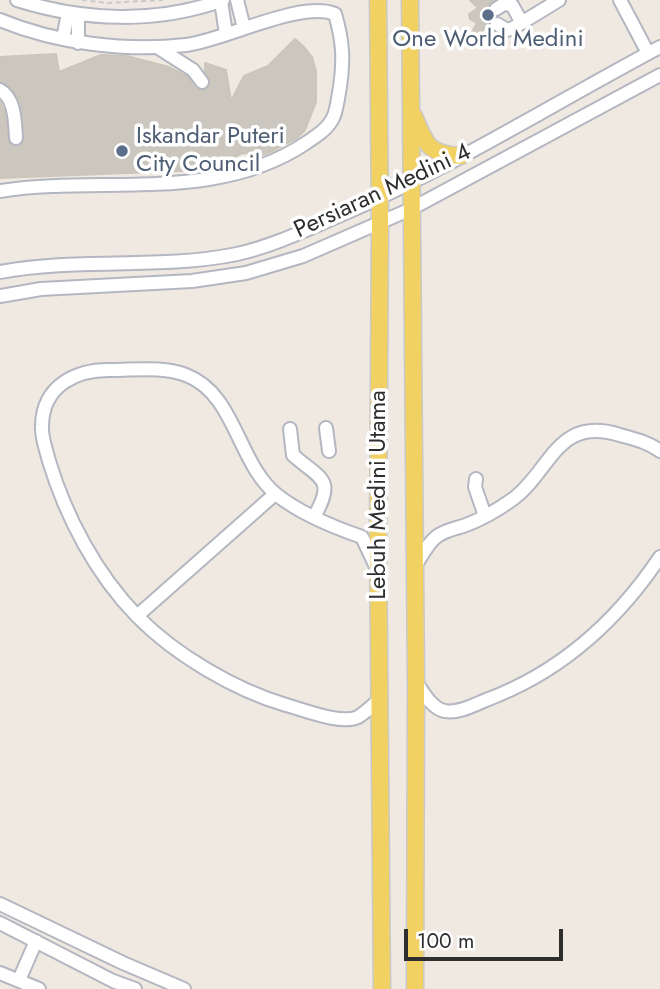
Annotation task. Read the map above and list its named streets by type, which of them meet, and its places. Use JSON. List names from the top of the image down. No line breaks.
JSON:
{"streets":{"main road":["Lebuh Medini Utama"],"street":["Persiaran Medini 4"]},"crossings":[["Persiaran Medini 4","Lebuh Medini Utama"]],"places":["One World Medini","Iskandar Puteri City Council"],"scale_bar":"100 m"}
